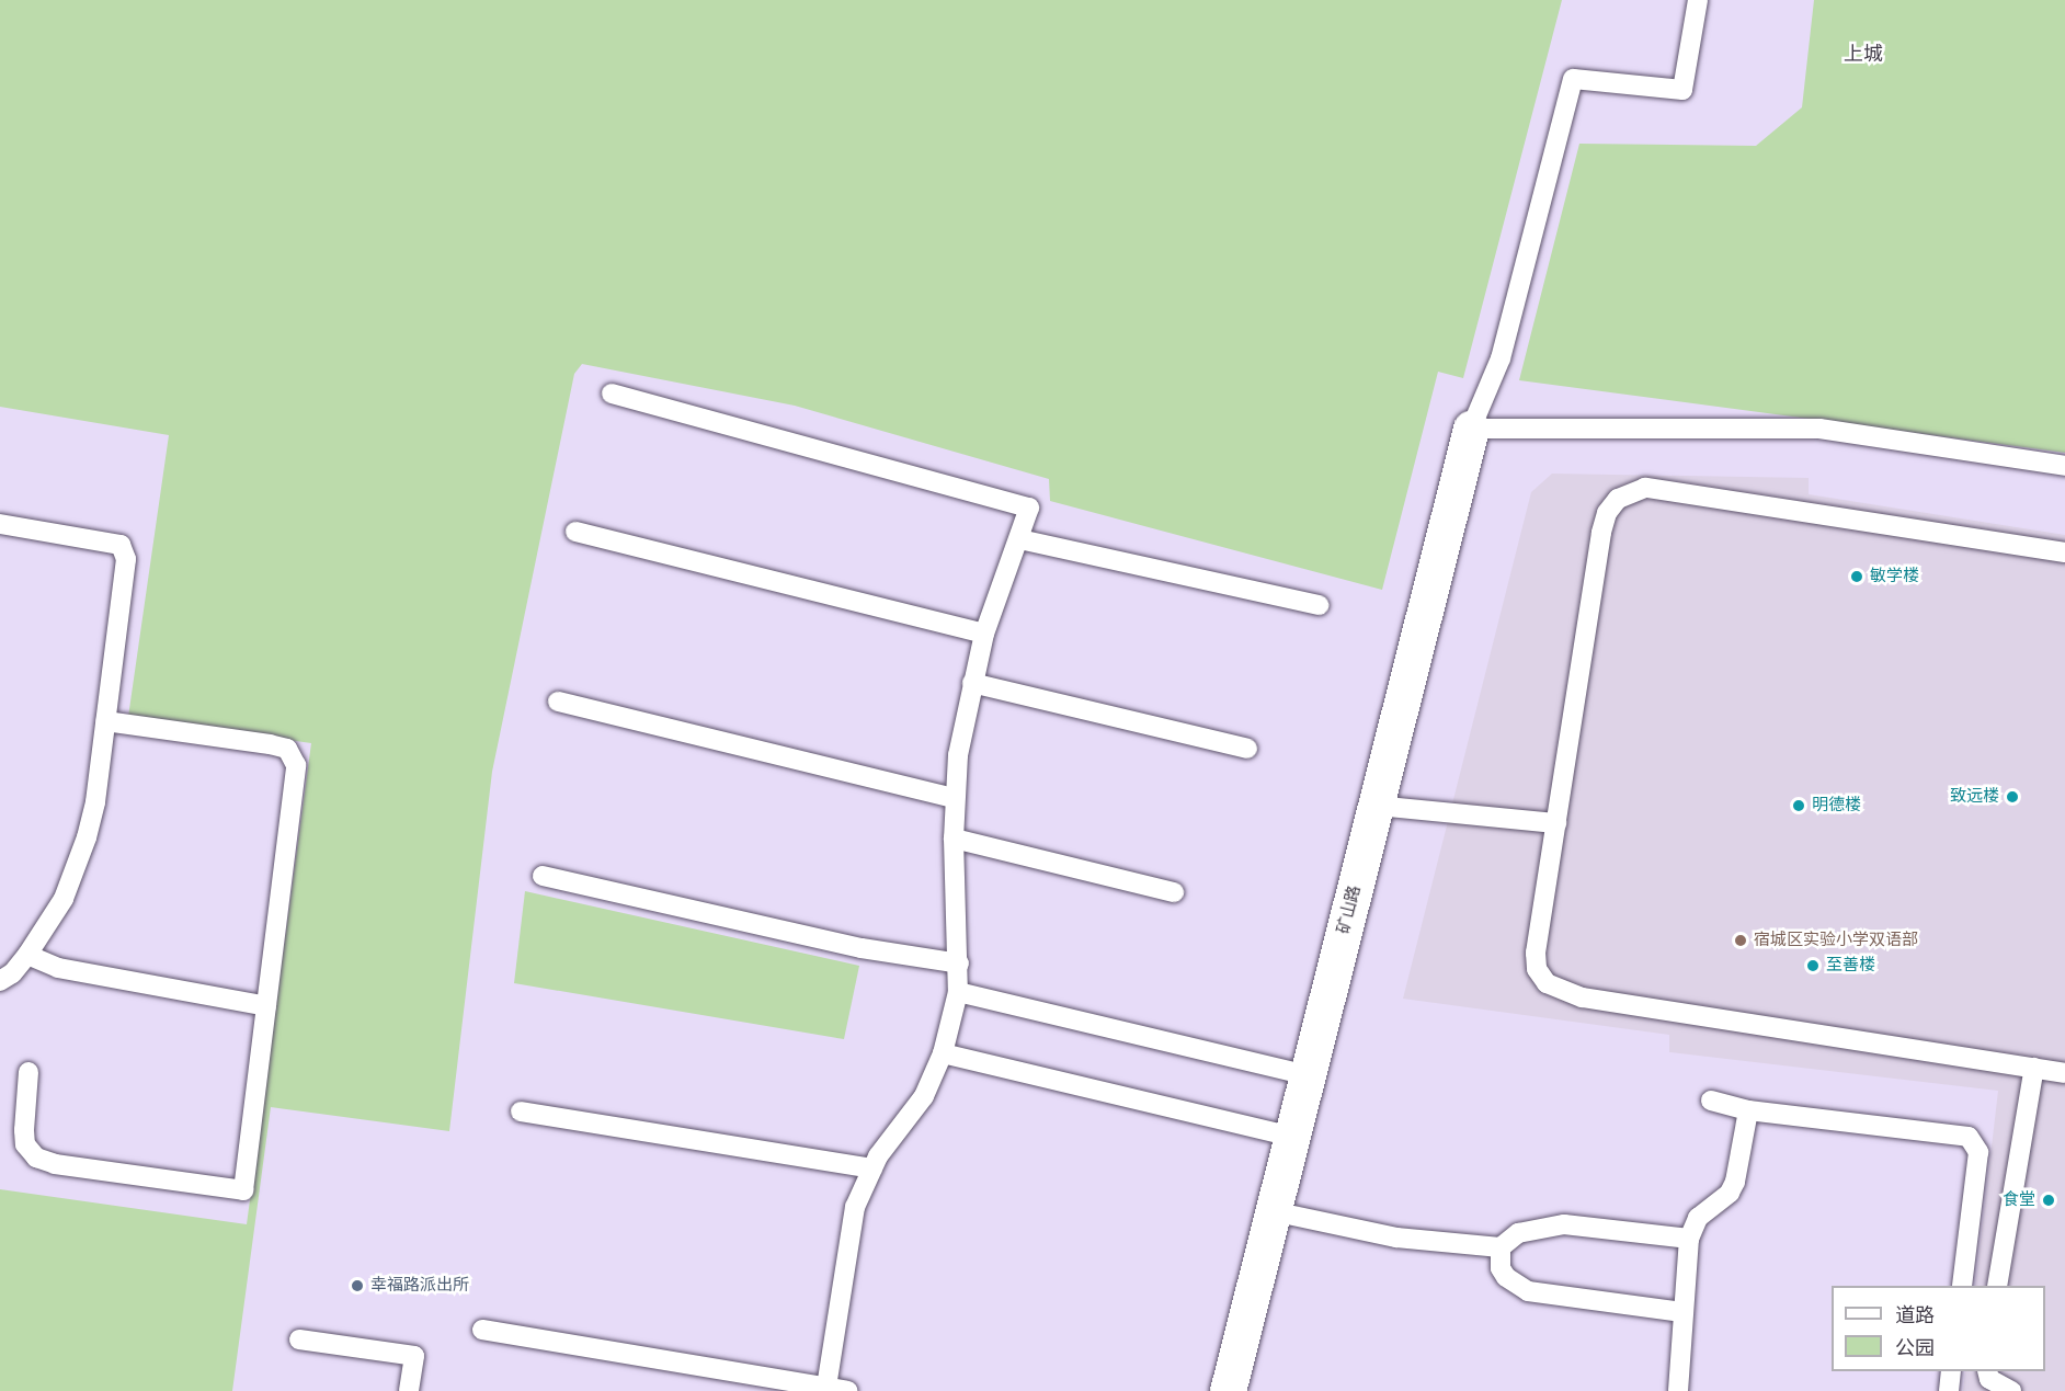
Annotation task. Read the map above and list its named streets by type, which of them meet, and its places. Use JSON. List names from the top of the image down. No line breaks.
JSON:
{"streets":{"street":["矿山路"]},"districts":["上城"],"places":["敏学楼","致远楼","明德楼","宿城区实验小学双语部","至善楼","食堂","幸福路派出所"],"legend":["道路","公园"]}
